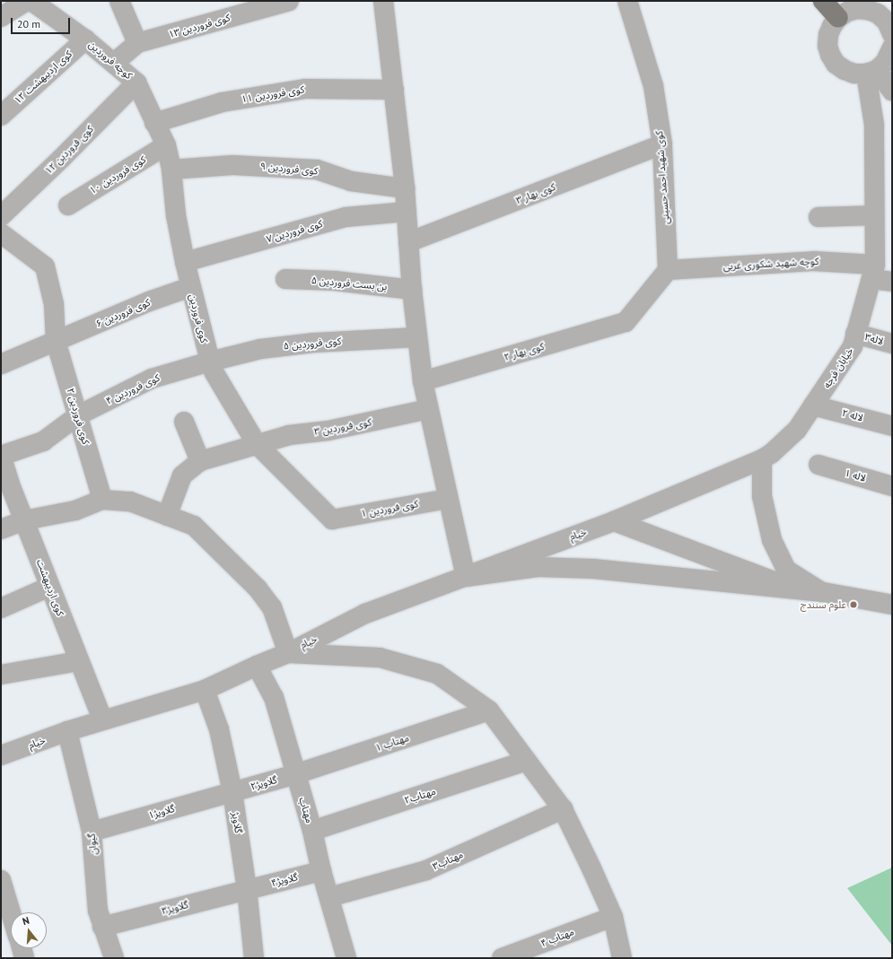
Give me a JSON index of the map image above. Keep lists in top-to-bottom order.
{
  "streets": {
    "street": [
      "کوی فروردین ۱۳",
      "کوچه فروردین",
      "کوی اردیبهشت ۱۲",
      "کوی فروردین ۱۱",
      "کوی فروردین ۱۲",
      "کوی فروردین ۹",
      "کوی فروردین ۱۰",
      "کوی شهید احمد حسینی",
      "کوی بهار ۳",
      "کوی فروردین ۷",
      "کوچه شهید شکوری غربی",
      "بن بست فروردین ۵",
      "کوی فروردین ۶",
      "کوی فروردین",
      "لاله۳",
      "کوی فروردین ۵",
      "کوی بهار ۲",
      "خیابان فرجه",
      "کوی فروردین ۴",
      "لاله ۲",
      "کوی فروردین ۲",
      "کوی فروردین ۳",
      "لاله ۱",
      "کوی فروردین ۱",
      "خیام",
      "کوی اردیبهشت",
      "مهتاب ۱",
      "گلاویژ۲",
      "مهتاب۲",
      "مهتاب",
      "گلاویژ۱",
      "گلاویژ",
      "گیوان",
      "مهتاب۳",
      "گلاویژ۴",
      "گلاویژ۳",
      "مهتاب ۴"
    ]
  },
  "crossings": [
    ["کوی فروردین ۱۳", "کوچه فروردین"],
    ["کوچه فروردین", "کوی اردیبهشت ۱۲"],
    ["کوچه فروردین", "کوی فروردین ۱۲"],
    ["کوچه فروردین", "کوی فروردین"],
    ["کوی فروردین ۱۱", "کوی فروردین"],
    ["کوی فروردین ۱۲", "کوی فروردین"],
    ["کوی فروردین ۹", "کوی فروردین"],
    ["کوی فروردین ۱۰", "کوی فروردین"],
    ["کوی شهید احمد حسینی", "کوی بهار ۳"],
    ["کوی شهید احمد حسینی", "کوچه شهید شکوری غربی"],
    ["کوی شهید احمد حسینی", "کوی بهار ۲"],
    ["کوی فروردین ۷", "کوی فروردین"],
    ["کوچه شهید شکوری غربی", "کوی بهار ۲"],
    ["کوچه شهید شکوری غربی", "خیابان فرجه"],
    ["کوی فروردین ۶", "کوی فروردین"],
    ["کوی فروردین ۶", "کوی فروردین ۲"],
    ["کوی فروردین", "کوی فروردین ۵"],
    ["کوی فروردین", "کوی فروردین ۴"],
    ["کوی فروردین", "کوی فروردین ۳"],
    ["کوی فروردین", "کوی فروردین ۱"],
    ["لاله۳", "خیابان فرجه"],
    ["کوی فروردین ۵", "کوی فروردین ۴"],
    ["خیابان فرجه", "لاله ۲"],
    ["خیابان فرجه", "خیام"],
    ["کوی فروردین ۴", "کوی فروردین ۲"],
    ["کوی فروردین ۴", "کوی اردیبهشت"],
    ["خیام", "کوی اردیبهشت"],
    ["خیام", "مهتاب"],
    ["خیام", "گلاویژ"],
    ["خیام", "گیوان"],
    ["مهتاب ۱", "گلاویژ۲"],
    ["مهتاب ۱", "مهتاب"],
    ["گلاویژ۲", "مهتاب"],
    ["گلاویژ۲", "گلاویژ۱"],
    ["گلاویژ۲", "گلاویژ"],
    ["مهتاب۲", "مهتاب"],
    ["مهتاب", "مهتاب۳"],
    ["مهتاب", "گلاویژ۴"],
    ["گلاویژ۱", "گلاویژ"],
    ["گلاویژ۱", "گیوان"],
    ["گلاویژ", "گلاویژ۴"],
    ["گلاویژ", "گلاویژ۳"],
    ["گیوان", "گلاویژ۳"],
    ["گلاویژ۴", "گلاویژ۳"]
  ],
  "places": ["علوم سنندج"],
  "scale_bar": "20 m",
  "north": "top"
}
